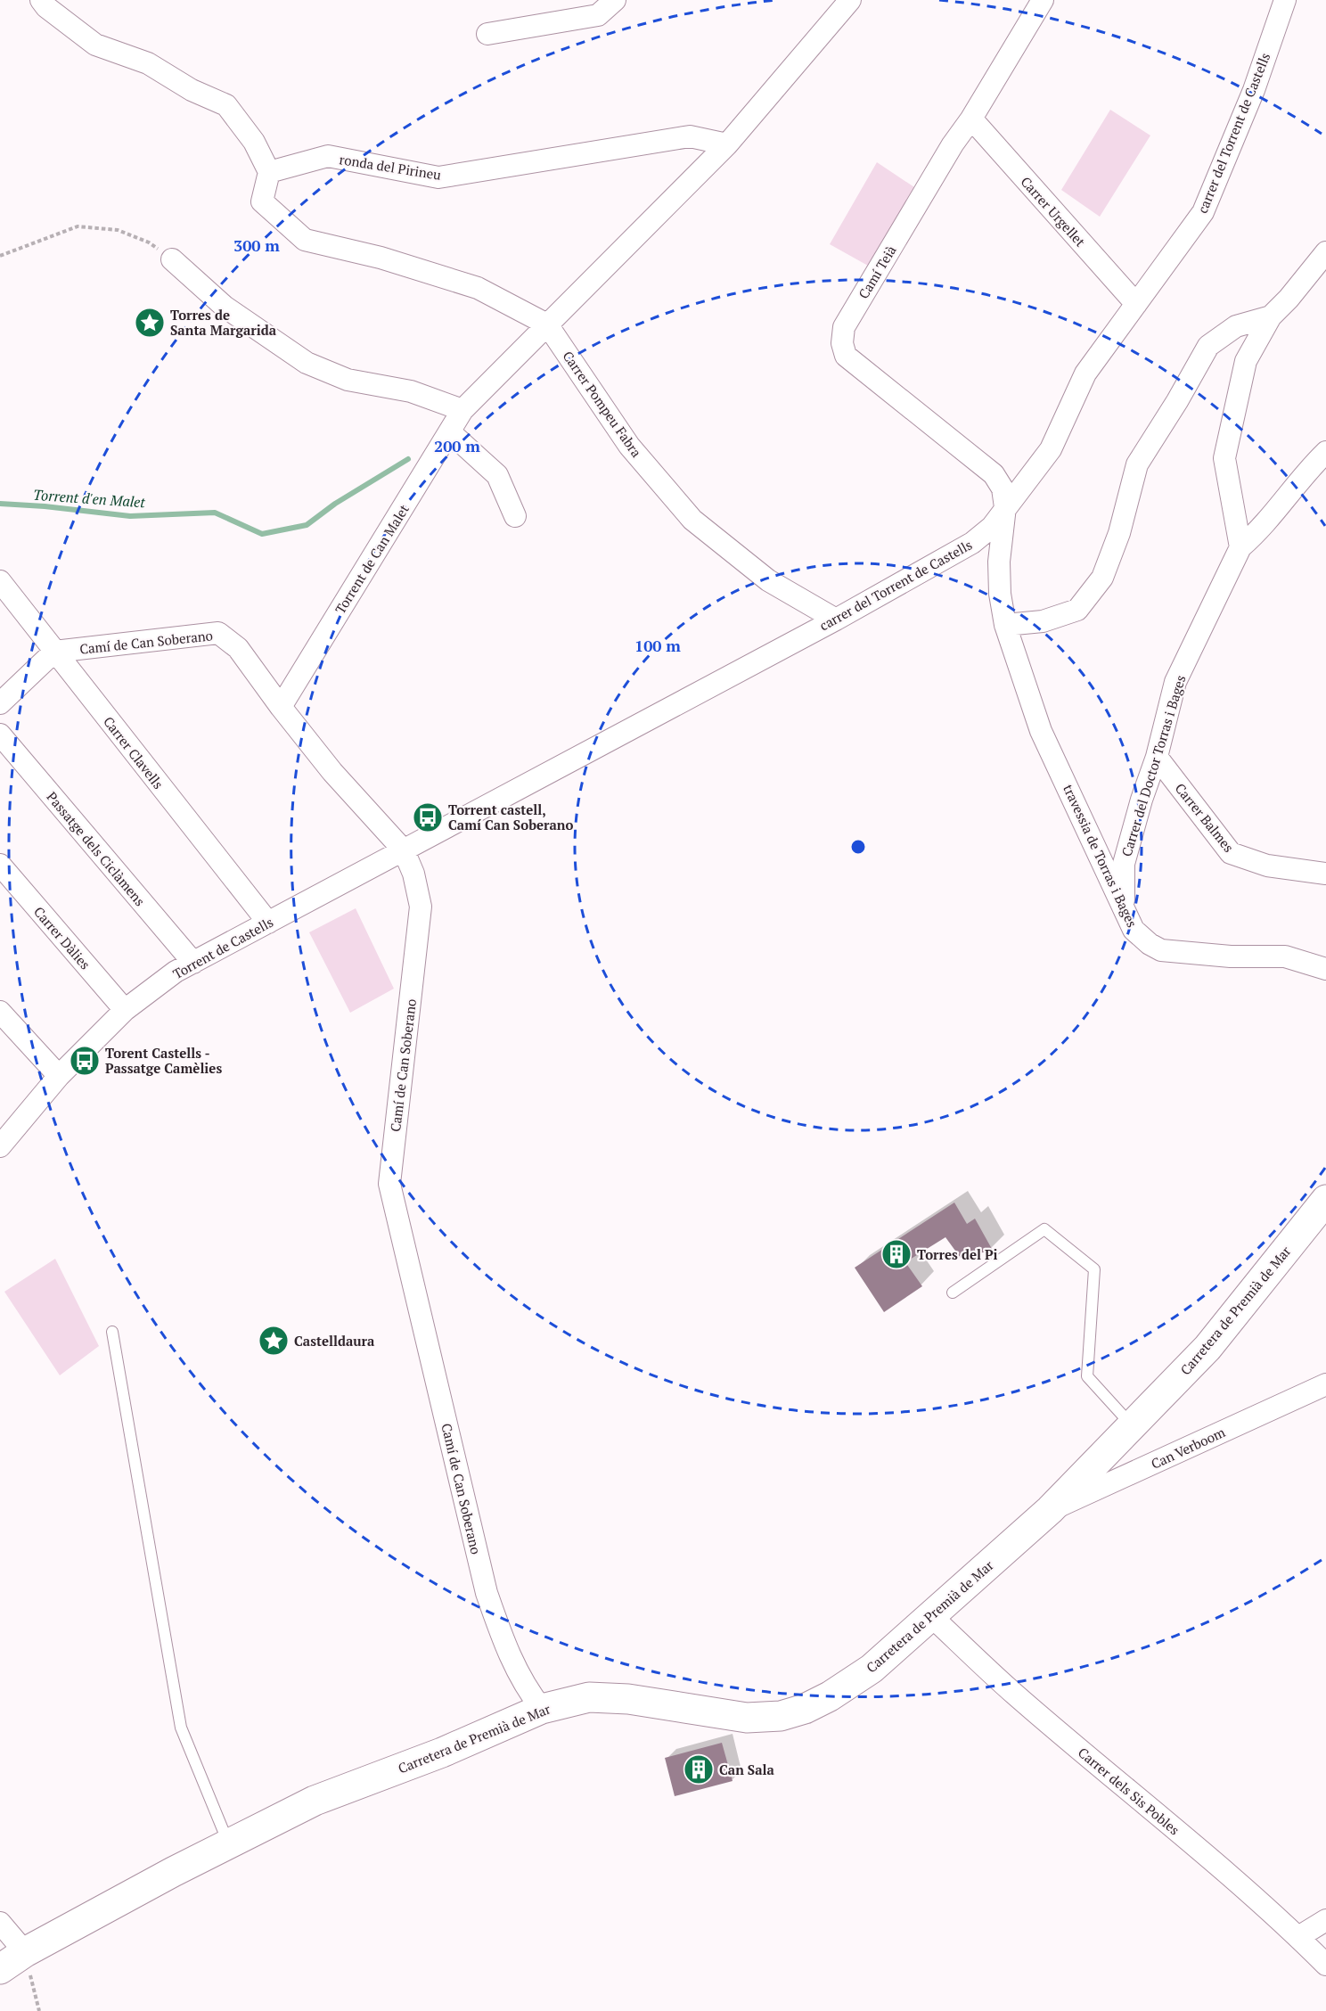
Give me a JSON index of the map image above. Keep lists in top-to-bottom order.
{
  "streets": {
    "street": [
      "carrer del Torrent de Castells",
      "ronda del Pirineu",
      "Carrer Urgellet",
      "Camí Teià",
      "Carrer Pompeu Fabra",
      "Torrent de Can Malet",
      "Camí de Can Soberano",
      "Carrer Clavells",
      "Carrer del Doctor Torras i Bages",
      "Carrer Balmes",
      "Passatge dels Ciclàmens",
      "travessia de Torras i Bages",
      "Carrer Dàlies",
      "Torrent de Castells",
      "Carretera de Premià de Mar",
      "Can Verboom",
      "Carrer dels Sis Pobles"
    ]
  },
  "crossings": [
    ["carrer del Torrent de Castells", "Carrer Urgellet"],
    ["carrer del Torrent de Castells", "Camí Teià"],
    ["carrer del Torrent de Castells", "Carrer Pompeu Fabra"],
    ["carrer del Torrent de Castells", "Camí de Can Soberano"],
    ["carrer del Torrent de Castells", "travessia de Torras i Bages"],
    ["carrer del Torrent de Castells", "Torrent de Castells"],
    ["Carrer Urgellet", "Camí Teià"],
    ["Camí Teià", "travessia de Torras i Bages"],
    ["Torrent de Can Malet", "Camí de Can Soberano"],
    ["Camí de Can Soberano", "Carrer Clavells"],
    ["Camí de Can Soberano", "Torrent de Castells"],
    ["Camí de Can Soberano", "Carretera de Premià de Mar"],
    ["Carrer Clavells", "Torrent de Castells"],
    ["Carrer del Doctor Torras i Bages", "Carrer Balmes"],
    ["Carrer del Doctor Torras i Bages", "travessia de Torras i Bages"],
    ["Passatge dels Ciclàmens", "Torrent de Castells"],
    ["Carrer Dàlies", "Torrent de Castells"],
    ["Carretera de Premià de Mar", "Can Verboom"],
    ["Carretera de Premià de Mar", "Carrer dels Sis Pobles"]
  ],
  "water": ["Torrent d'en Malet"],
  "places": {
    "place": ["Torres de Santa Margarida", "Castelldaura"],
    "bus stop": ["Torrent castell, Camí Can Soberano", "Torent Castells - Passatge Camèlies"],
    "building": ["Torres del Pi", "Can Sala"]
  },
  "rings": ["300 m", "200 m", "100 m"]
}
